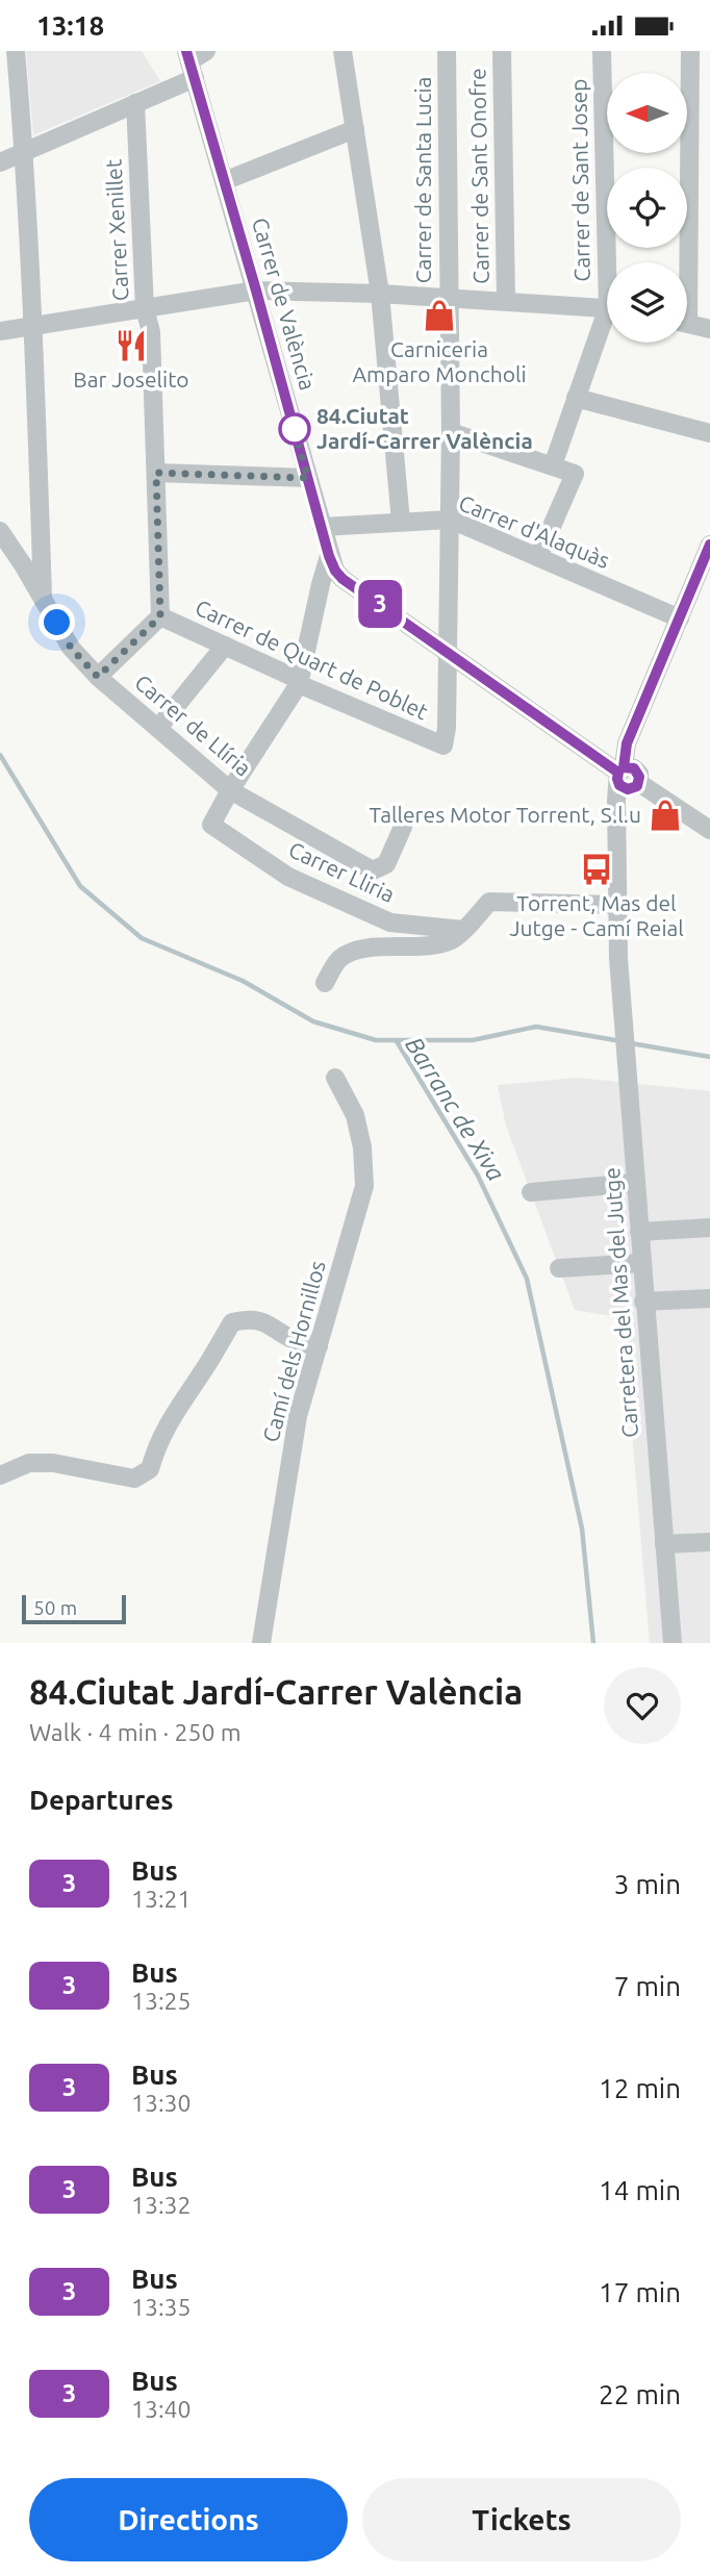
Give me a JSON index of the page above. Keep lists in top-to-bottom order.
{
  "streets": {
    "street": [
      "Carrer de Sant Onofre",
      "Carrer de Santa Lucia",
      "Carrer de Sant Josep",
      "Carrer Xenillet",
      "Carrer de València",
      "Carrer d'Alaquàs",
      "Carrer de Quart de Poblet",
      "Carrer de Llíria",
      "Carrer Lliria",
      "Carretera del Mas del Jutge",
      "Camí dels Hornillos"
    ]
  },
  "crossings": [
    ["Carrer de Santa Lucia", "Carrer de València"],
    ["Carrer de Santa Lucia", "Carrer d'Alaquàs"],
    ["Carrer de Santa Lucia", "Carrer de Quart de Poblet"],
    ["Carrer Xenillet", "Carrer de Quart de Poblet"],
    ["Carrer de València", "Carrer d'Alaquàs"],
    ["Carrer de València", "Carretera del Mas del Jutge"],
    ["Carrer d'Alaquàs", "Carretera del Mas del Jutge"],
    ["Carrer de Llíria", "Carrer Lliria"]
  ],
  "water": ["Barranc de Xiva"],
  "places": {
    "shop": ["Carniceria Amparo Moncholi", "Talleres Motor Torrent, S.l.u"],
    "restaurant": ["Bar Joselito"],
    "other": ["84.Ciutat Jardí-Carrer València"],
    "bus stop": ["Torrent, Mas del Jutge - Camí Reial"]
  },
  "lines": ["bus line 3"],
  "scale_bar": "50 m",
  "north": "left",
  "page": {
    "status": "13:18",
    "on_map": "3",
    "scale": "50 m",
    "heading": [
      ["84.Ciutat Jardí-Carrer València", "Walk · 4 min · 250 m"],
      "Departures"
    ],
    "list": [
      {
        "mark": "3",
        "name": "Bus",
        "note": "13:21",
        "value": "3 min"
      },
      {
        "mark": "3",
        "name": "Bus",
        "note": "13:25",
        "value": "7 min"
      },
      {
        "mark": "3",
        "name": "Bus",
        "note": "13:30",
        "value": "12 min"
      },
      {
        "mark": "3",
        "name": "Bus",
        "note": "13:32",
        "value": "14 min"
      },
      {
        "mark": "3",
        "name": "Bus",
        "note": "13:35",
        "value": "17 min"
      },
      {
        "mark": "3",
        "name": "Bus",
        "note": "13:40",
        "value": "22 min"
      }
    ],
    "buttons": ["Directions", "Tickets"]
  }
}
